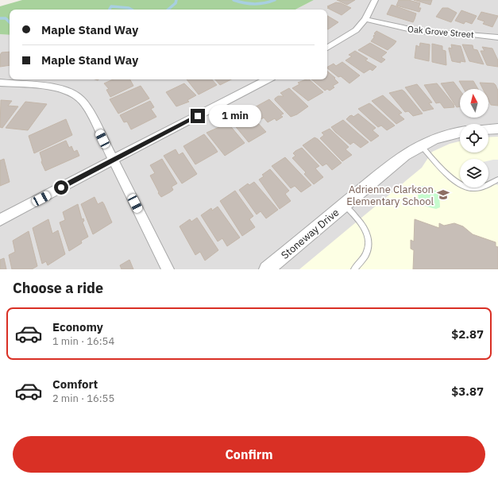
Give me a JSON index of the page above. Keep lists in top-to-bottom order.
{
  "streets": {
    "street": ["Oak Grove Street", "Stoneway Drive"]
  },
  "places": {
    "school or university": ["Adrienne Clarkson Elementary School"]
  },
  "north": "top",
  "page": {
    "banner": ["Maple Stand Way", "Maple Stand Way"],
    "bubble": "1 min",
    "heading": "Choose a ride",
    "list": [
      {
        "name": "Economy",
        "note": "1 min · 16:54",
        "value": "$2.87"
      },
      {
        "name": "Comfort",
        "note": "2 min · 16:55",
        "value": "$3.87"
      }
    ],
    "buttons": "Confirm"
  }
}
